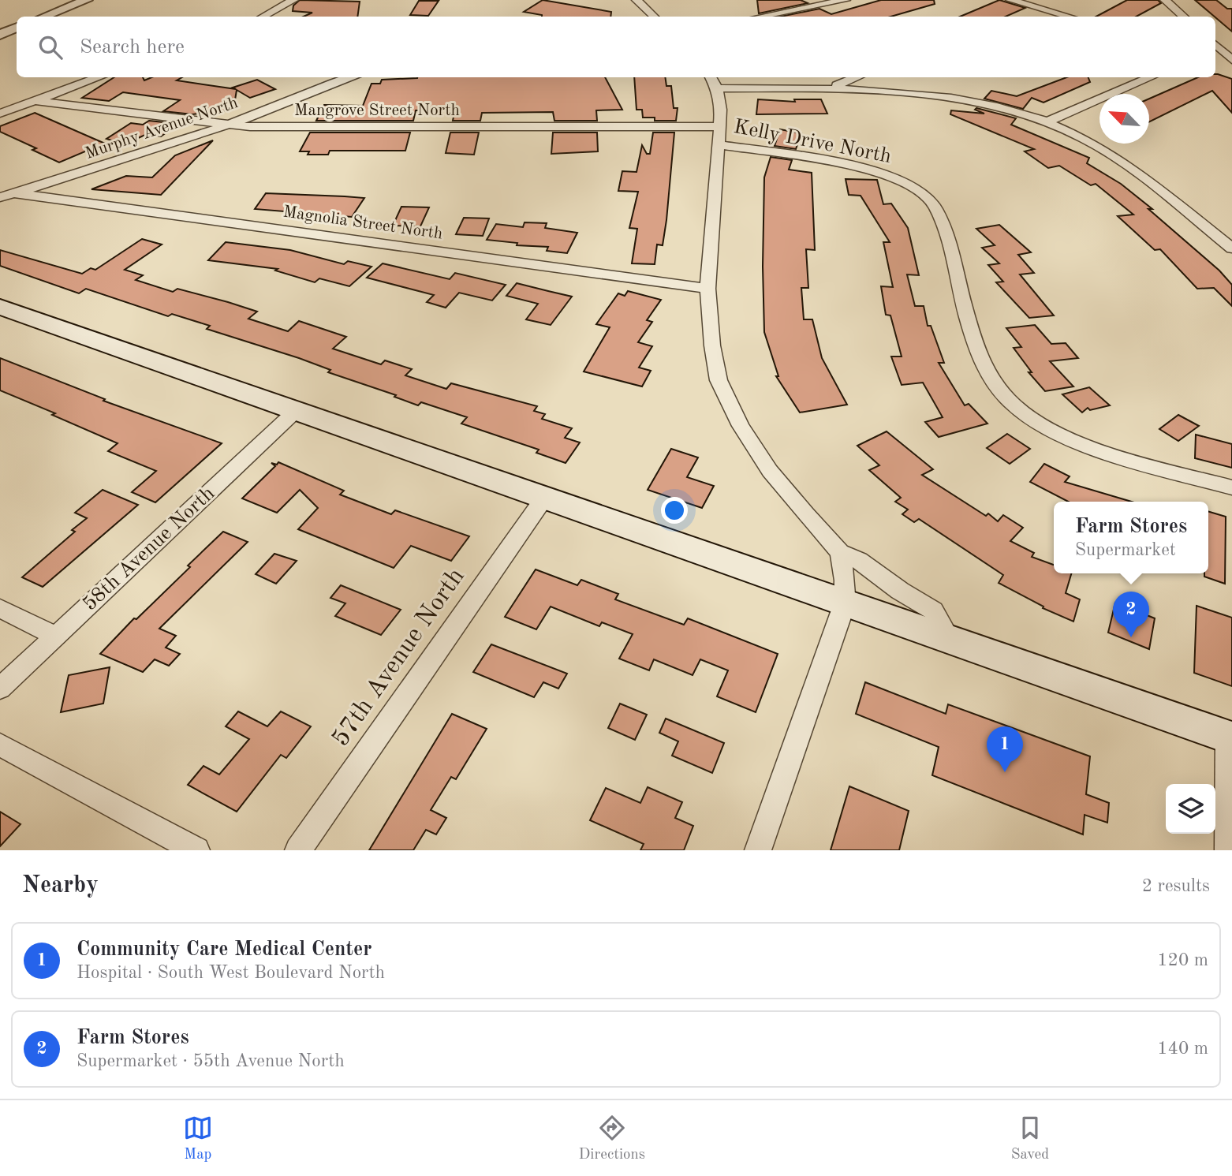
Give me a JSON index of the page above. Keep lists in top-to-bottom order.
{
  "streets": {
    "street": [
      "Mangrove Street North",
      "Murphy Avenue North",
      "Kelly Drive North",
      "Magnolia Street North",
      "58th Avenue North",
      "57th Avenue North"
    ]
  },
  "crossings": [
    ["Mangrove Street North", "Murphy Avenue North"],
    ["Murphy Avenue North", "Magnolia Street North"]
  ],
  "north": "top left",
  "page": {
    "search": "Search here",
    "popup": ["Farm Stores", "Supermarket"],
    "pins": ["2", "1"],
    "heading": ["Nearby", "2 results"],
    "list": [
      {
        "mark": "1",
        "name": "Community Care Medical Center",
        "note": "Hospital · South West Boulevard North",
        "value": "120 m"
      },
      {
        "mark": "2",
        "name": "Farm Stores",
        "note": "Supermarket · 55th Avenue North",
        "value": "140 m"
      }
    ],
    "nav": ["Map", "Directions", "Saved"]
  }
}
